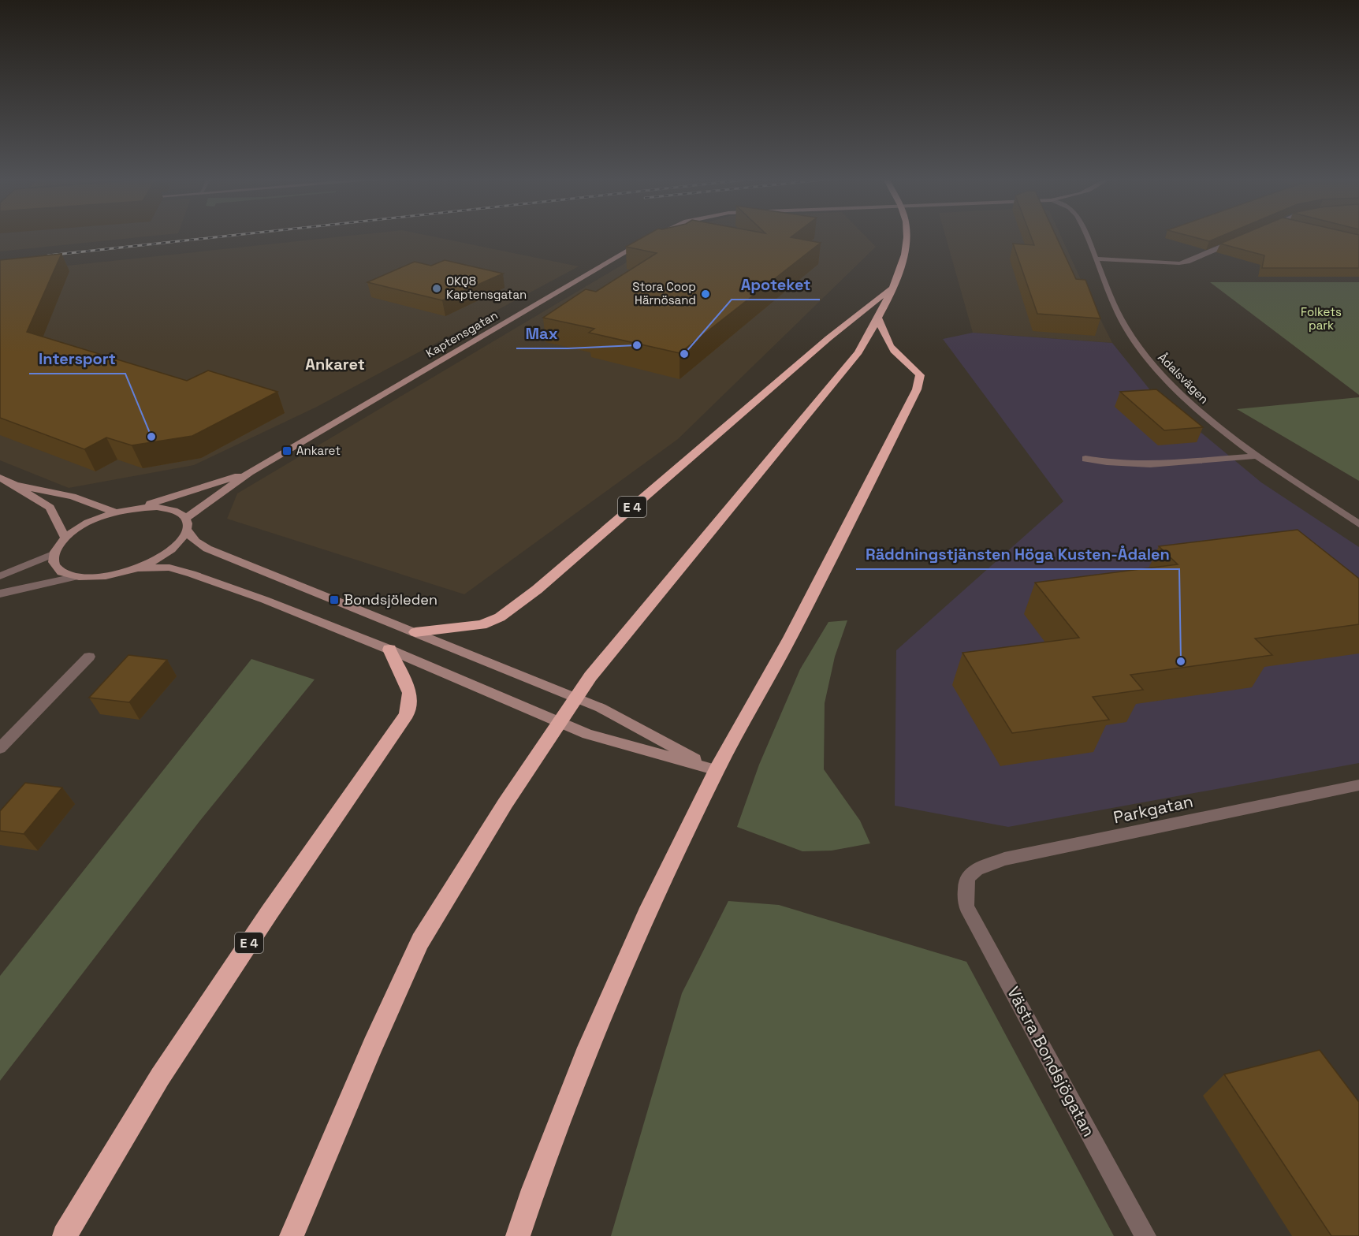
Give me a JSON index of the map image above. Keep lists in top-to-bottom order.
{
  "streets": {
    "highway": ["E 4"],
    "main road": ["Kaptensgatan"],
    "street": ["Ådalsvägen", "Parkgatan", "Västra Bondsjögatan"]
  },
  "crossings": [
    ["Parkgatan", "Västra Bondsjögatan"]
  ],
  "districts": ["Ankaret"],
  "parks": ["Folkets park"],
  "places": {
    "other": [
      "OKQ8 Kaptensgatan",
      "Stora Coop Härnösand",
      "Max",
      "Apoteket",
      "Intersport",
      "Räddningstjänsten Höga Kusten-Ådalen"
    ],
    "transit": ["Ankaret", "Bondsjöleden"]
  }
}
